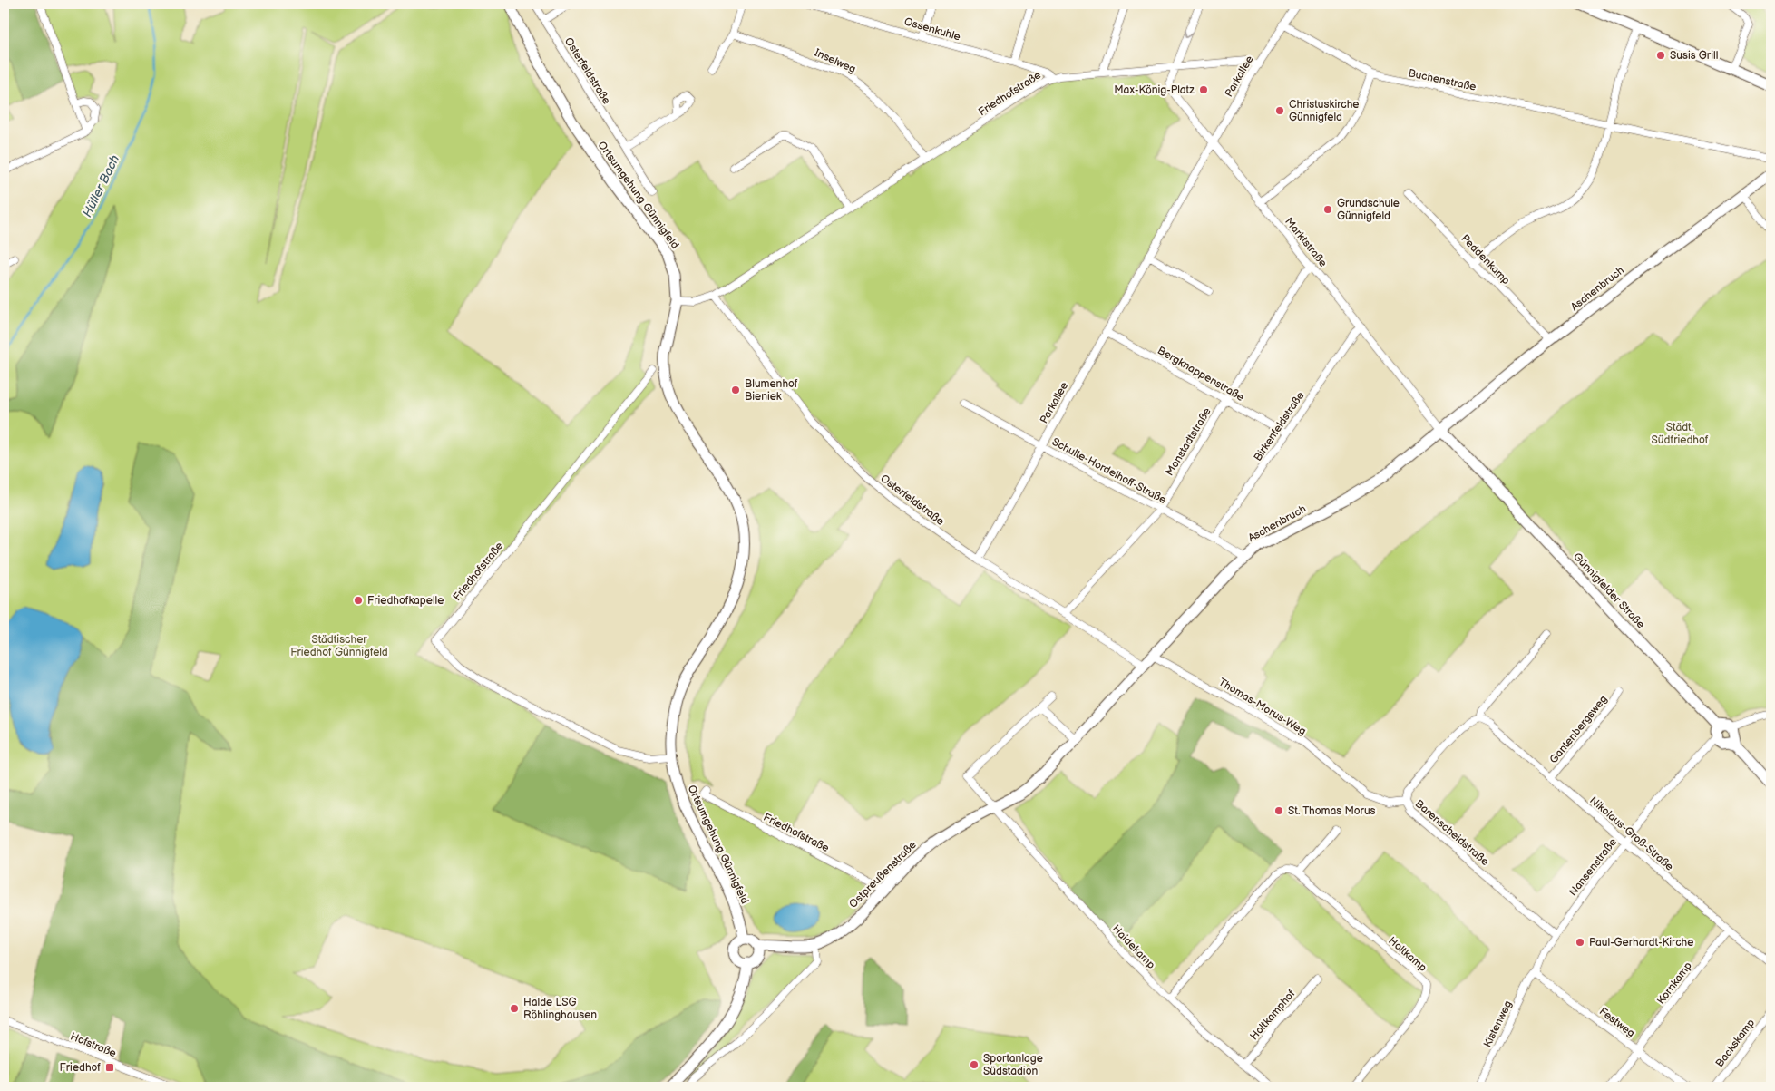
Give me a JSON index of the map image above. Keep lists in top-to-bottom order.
{
  "streets": {
    "street": [
      "Ossenkuhle",
      "Inselweg",
      "Osterfeldstraße",
      "Parkallee",
      "Buchenstraße",
      "Friedhofstraße",
      "Ortsumgehung Günnigfeld",
      "Marktstraße",
      "Peddenkamp",
      "Aschenbruch",
      "Bergknappenstraße",
      "Birkenfeldstraße",
      "Monstadtstraße",
      "Schulte-Hordelhoff-Straße",
      "Günnigfelder Straße",
      "Thomas-Morus-Weg",
      "Gantenbergsweg",
      "Barenscheidstraße",
      "Nikolaus-Groß-Straße",
      "Nansenstraße",
      "Ostpreußenstraße",
      "Haidekamp",
      "Holtkamp",
      "Kornkamp",
      "Holtkamphof",
      "Festweg",
      "Kistenweg",
      "Backskamp",
      "Hofstraße"
    ]
  },
  "crossings": [
    ["Ossenkuhle", "Friedhofstraße"],
    ["Inselweg", "Friedhofstraße"],
    ["Osterfeldstraße", "Parkallee"],
    ["Osterfeldstraße", "Friedhofstraße"],
    ["Osterfeldstraße", "Aschenbruch"],
    ["Osterfeldstraße", "Monstadtstraße"],
    ["Osterfeldstraße", "Ostpreußenstraße"],
    ["Parkallee", "Buchenstraße"],
    ["Parkallee", "Friedhofstraße"],
    ["Parkallee", "Marktstraße"],
    ["Parkallee", "Bergknappenstraße"],
    ["Parkallee", "Schulte-Hordelhoff-Straße"],
    ["Friedhofstraße", "Ortsumgehung Günnigfeld"],
    ["Friedhofstraße", "Marktstraße"],
    ["Friedhofstraße", "Ostpreußenstraße"],
    ["Ortsumgehung Günnigfeld", "Ostpreußenstraße"],
    ["Marktstraße", "Aschenbruch"],
    ["Marktstraße", "Birkenfeldstraße"],
    ["Marktstraße", "Monstadtstraße"],
    ["Marktstraße", "Günnigfelder Straße"],
    ["Peddenkamp", "Aschenbruch"],
    ["Aschenbruch", "Schulte-Hordelhoff-Straße"],
    ["Aschenbruch", "Günnigfelder Straße"],
    ["Aschenbruch", "Thomas-Morus-Weg"],
    ["Aschenbruch", "Ostpreußenstraße"],
    ["Bergknappenstraße", "Birkenfeldstraße"],
    ["Bergknappenstraße", "Monstadtstraße"],
    ["Birkenfeldstraße", "Schulte-Hordelhoff-Straße"],
    ["Monstadtstraße", "Schulte-Hordelhoff-Straße"],
    ["Günnigfelder Straße", "Nansenstraße"],
    ["Thomas-Morus-Weg", "Barenscheidstraße"],
    ["Gantenbergsweg", "Nikolaus-Groß-Straße"],
    ["Barenscheidstraße", "Nikolaus-Groß-Straße"],
    ["Barenscheidstraße", "Nansenstraße"],
    ["Nikolaus-Groß-Straße", "Nansenstraße"],
    ["Nikolaus-Groß-Straße", "Kornkamp"],
    ["Nansenstraße", "Festweg"],
    ["Nansenstraße", "Kistenweg"],
    ["Ostpreußenstraße", "Haidekamp"],
    ["Haidekamp", "Holtkamphof"],
    ["Kornkamp", "Festweg"],
    ["Festweg", "Kistenweg"]
  ],
  "water": ["Hüller Bach"],
  "parks": ["Städt. Südfriedhof", "Städtischer Friedhof Günnigfeld"],
  "places": {
    "other": [
      "Susis Grill",
      "Max-König-Platz",
      "Christuskirche Günnigfeld",
      "Grundschule Günnigfeld",
      "Blumenhof Bieniek",
      "Friedhofkapelle",
      "St. Thomas Morus",
      "Paul-Gerhardt-Kirche",
      "Halde LSG Röhlinghausen",
      "Sportanlage Südstadion"
    ],
    "transit": ["Friedhof"]
  }
}
